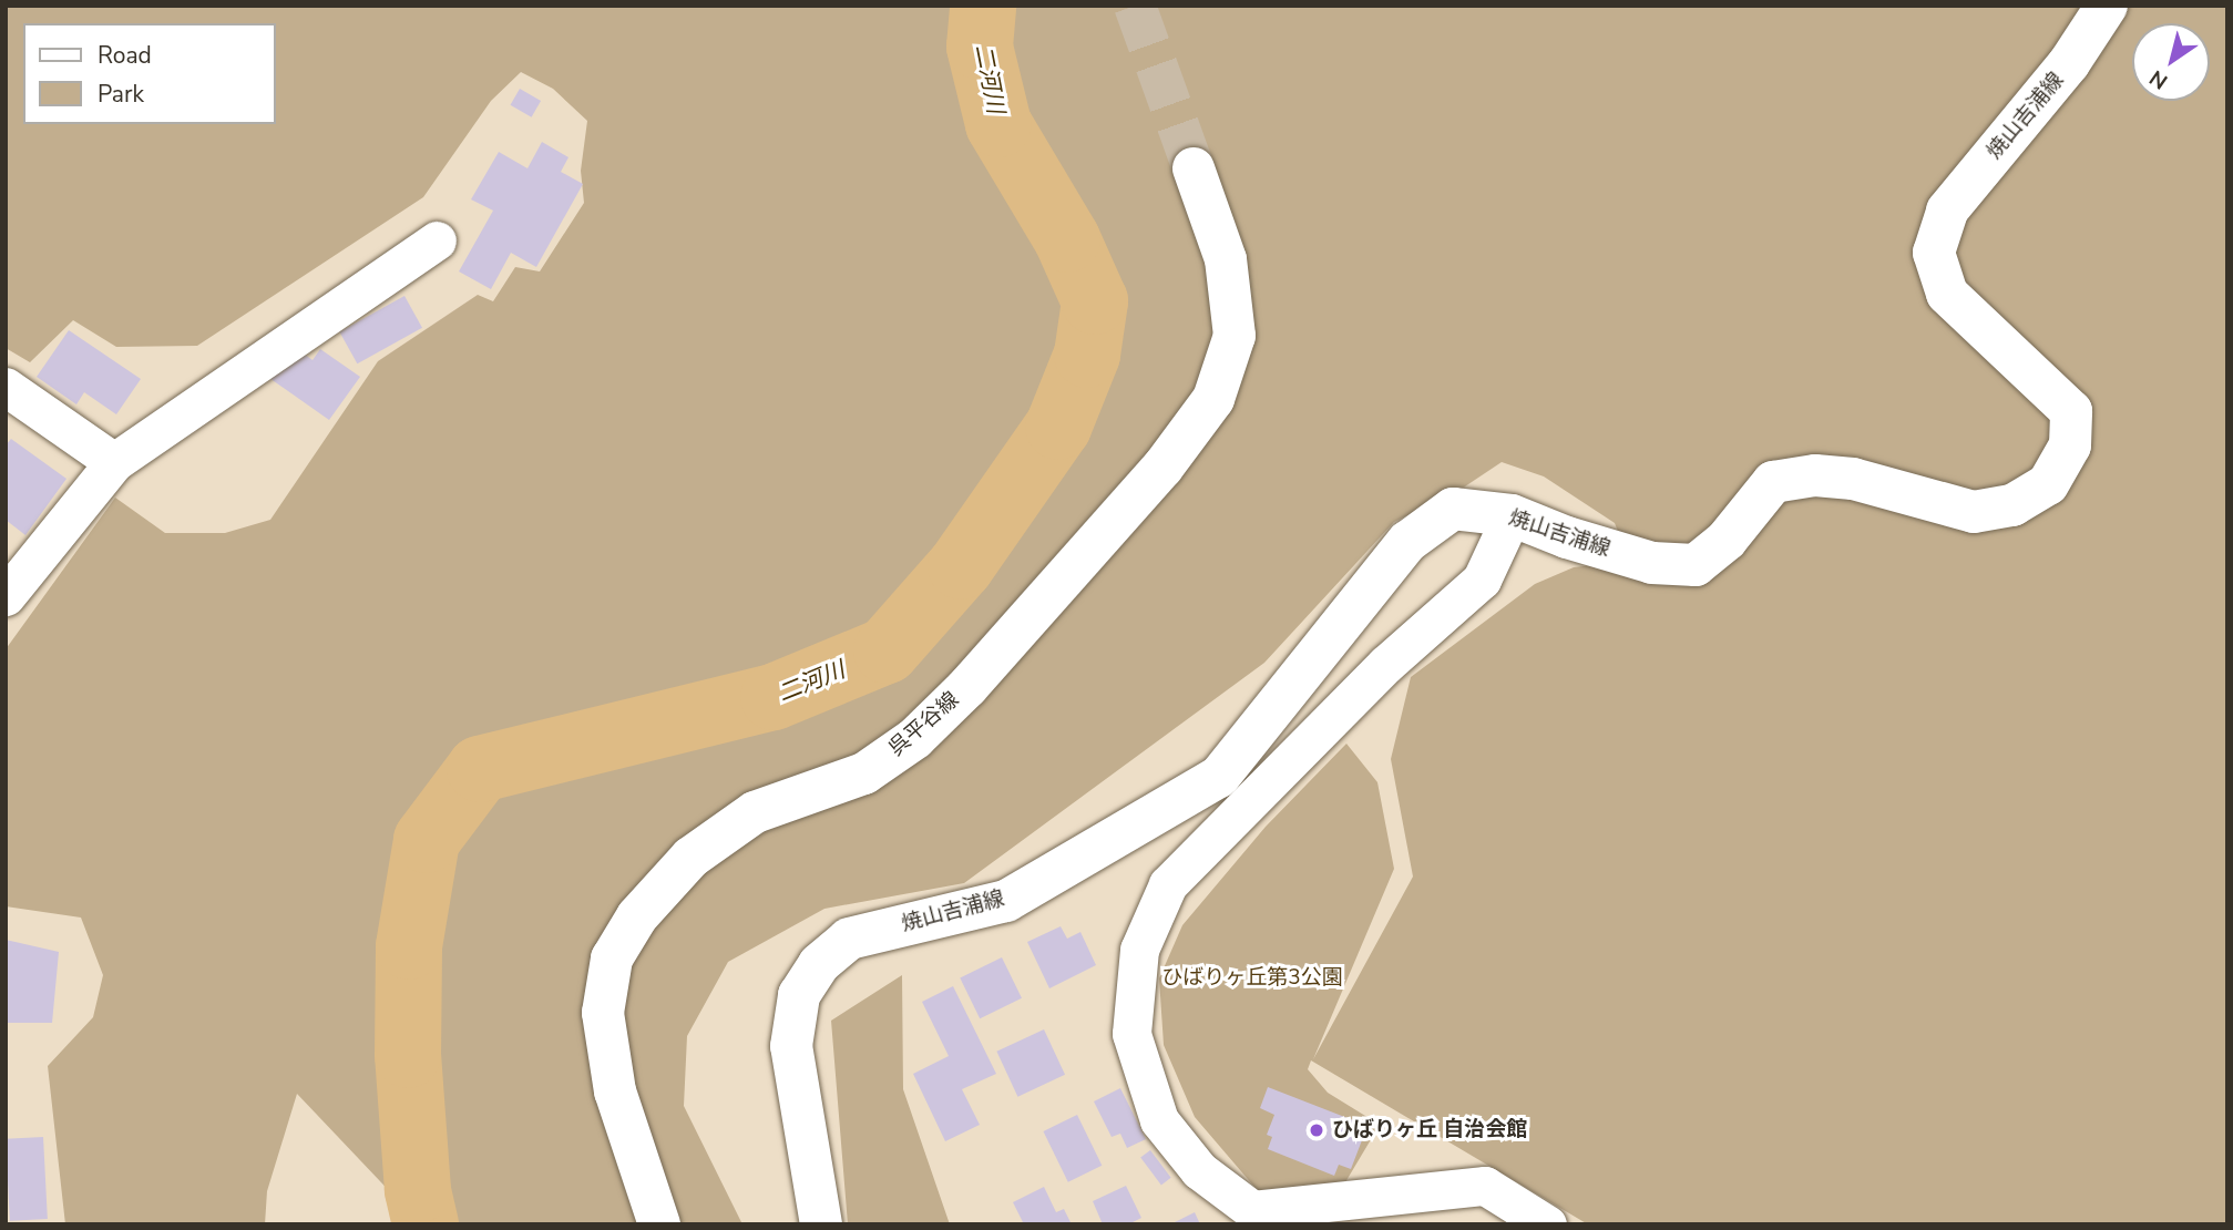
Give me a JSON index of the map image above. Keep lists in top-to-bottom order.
{
  "streets": {
    "main road": ["焼山吉浦線", "呉平谷線"]
  },
  "water": ["二河川"],
  "parks": ["ひばりヶ丘第3公園"],
  "places": ["ひばりヶ丘 自治会館"],
  "legend": ["Road", "Park"],
  "north": "bottom left"
}
